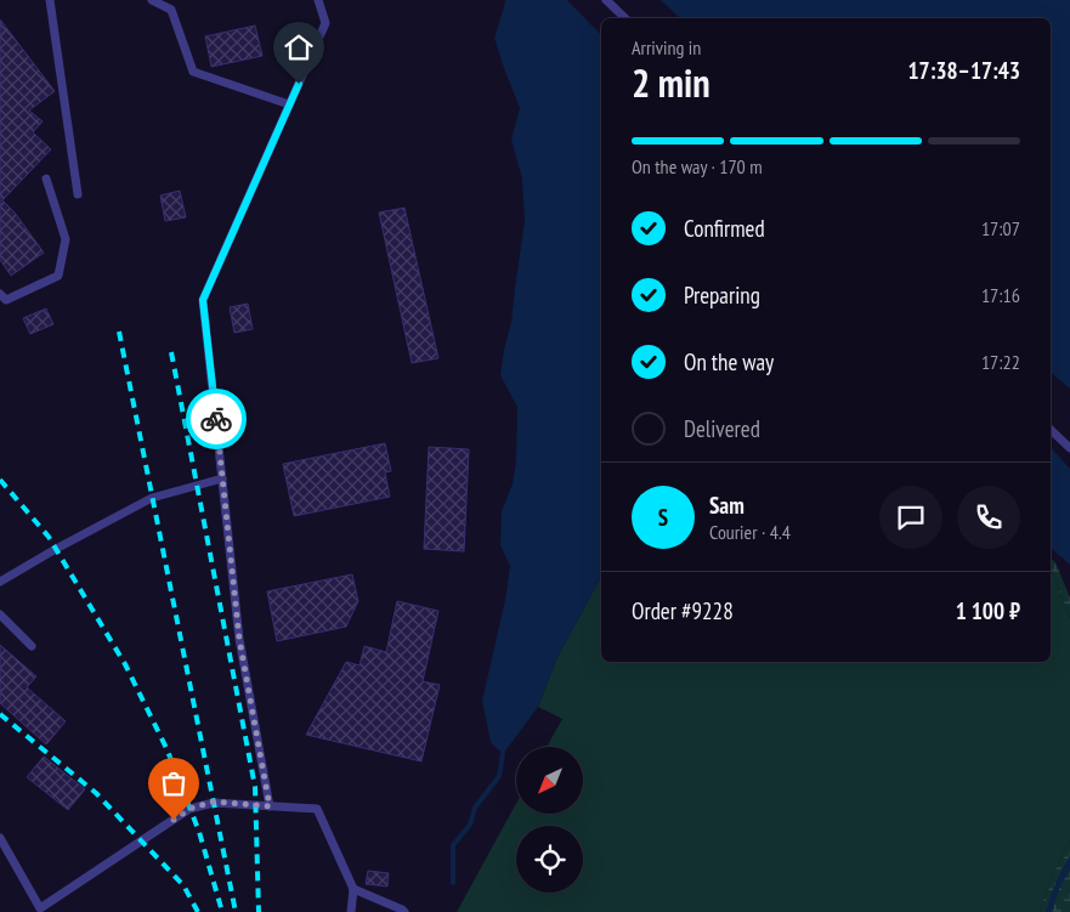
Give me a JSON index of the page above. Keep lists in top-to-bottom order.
{
  "north": "bottom left",
  "page": {
    "heading": ["2 min", "Arriving in", "17:38–17:43"],
    "panel": [
      "Sam",
      "Courier · 4.4",
      "Order #9228",
      "1 100 ₽"
    ],
    "bar": "On the way · 170 m",
    "list": [
      ["Confirmed", "17:07"],
      ["Preparing", "17:16"],
      ["On the way", "17:22"],
      "Delivered"
    ],
    "round": "S"
  }
}
